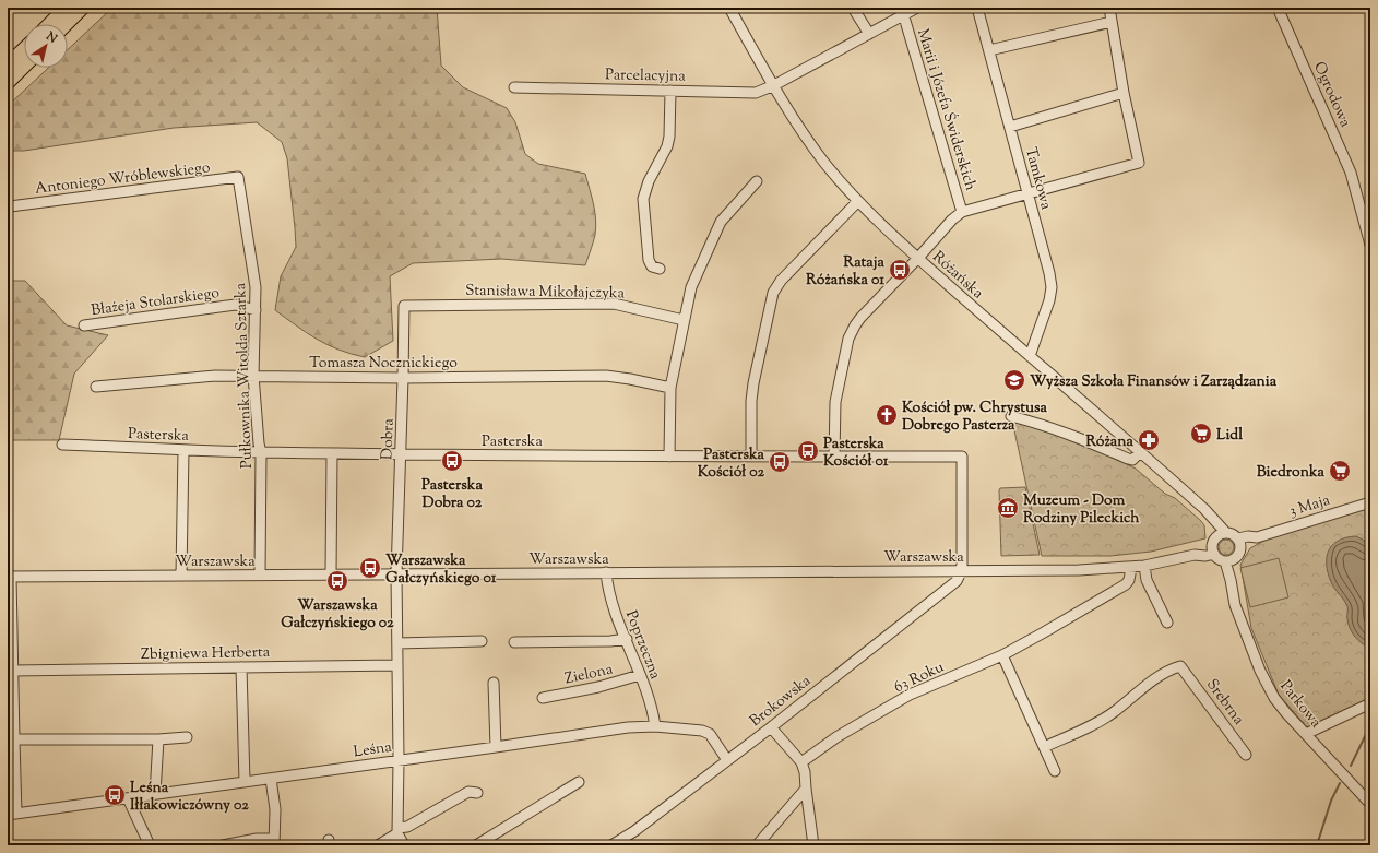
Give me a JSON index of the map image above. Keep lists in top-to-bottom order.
{
  "streets": {
    "street": [
      "Parcelacyjna",
      "Ogrodowa",
      "Marii i Józefa Świderskich",
      "Antoniego Wróblewskiego",
      "Tamkowa",
      "Różańska",
      "Stanisława Mikołajczyka",
      "Błażeja Stolarskiego",
      "Tomasza Nocznickiego",
      "Pułkownika Witolda Sztarka",
      "Pasterska",
      "Dobra",
      "3 Maja",
      "Warszawska",
      "Poprzeczna",
      "Zbigniewa Herberta",
      "Zielona",
      "63 Roku",
      "Brokowska",
      "Srebrna",
      "Parkowa",
      "Leśna"
    ]
  },
  "crossings": [
    ["Parcelacyjna", "Marii i Józefa Świderskich"],
    ["Parcelacyjna", "Różańska"],
    ["Antoniego Wróblewskiego", "Pułkownika Witolda Sztarka"],
    ["Tamkowa", "Różańska"],
    ["Różańska", "3 Maja"],
    ["Różańska", "Parkowa"],
    ["Stanisława Mikołajczyka", "Dobra"],
    ["Błażeja Stolarskiego", "Pułkownika Witolda Sztarka"],
    ["Tomasza Nocznickiego", "Pułkownika Witolda Sztarka"],
    ["Tomasza Nocznickiego", "Dobra"],
    ["Pułkownika Witolda Sztarka", "Pasterska"],
    ["Pułkownika Witolda Sztarka", "Warszawska"],
    ["Pasterska", "Dobra"],
    ["Pasterska", "Warszawska"],
    ["Pasterska", "Brokowska"],
    ["Dobra", "Warszawska"],
    ["Dobra", "Zbigniewa Herberta"],
    ["Dobra", "Leśna"],
    ["3 Maja", "Parkowa"],
    ["Warszawska", "Poprzeczna"],
    ["Warszawska", "63 Roku"],
    ["Warszawska", "Brokowska"],
    ["Poprzeczna", "Zielona"],
    ["Poprzeczna", "Leśna"],
    ["Brokowska", "Leśna"]
  ],
  "places": {
    "bus stop": [
      "Rataja Różańska 01",
      "Pasterska Kościół 01",
      "Pasterska Dobra 02",
      "Pasterska Kościół 02",
      "Warszawska Gałczyńskiego 01",
      "Warszawska Gałczyńskiego 02",
      "Leśna Iłłakowiczówny 02"
    ],
    "school or university": ["Wyższa Szkoła Finansów i Zarządzania"],
    "church": ["Kościół pw. Chrystusa Dobrego Pasterza"],
    "supermarket": ["Lidl", "Biedronka"],
    "pharmacy": ["Różana"],
    "museum": ["Muzeum - Dom Rodziny Pileckich"]
  },
  "north": "top right"
}
